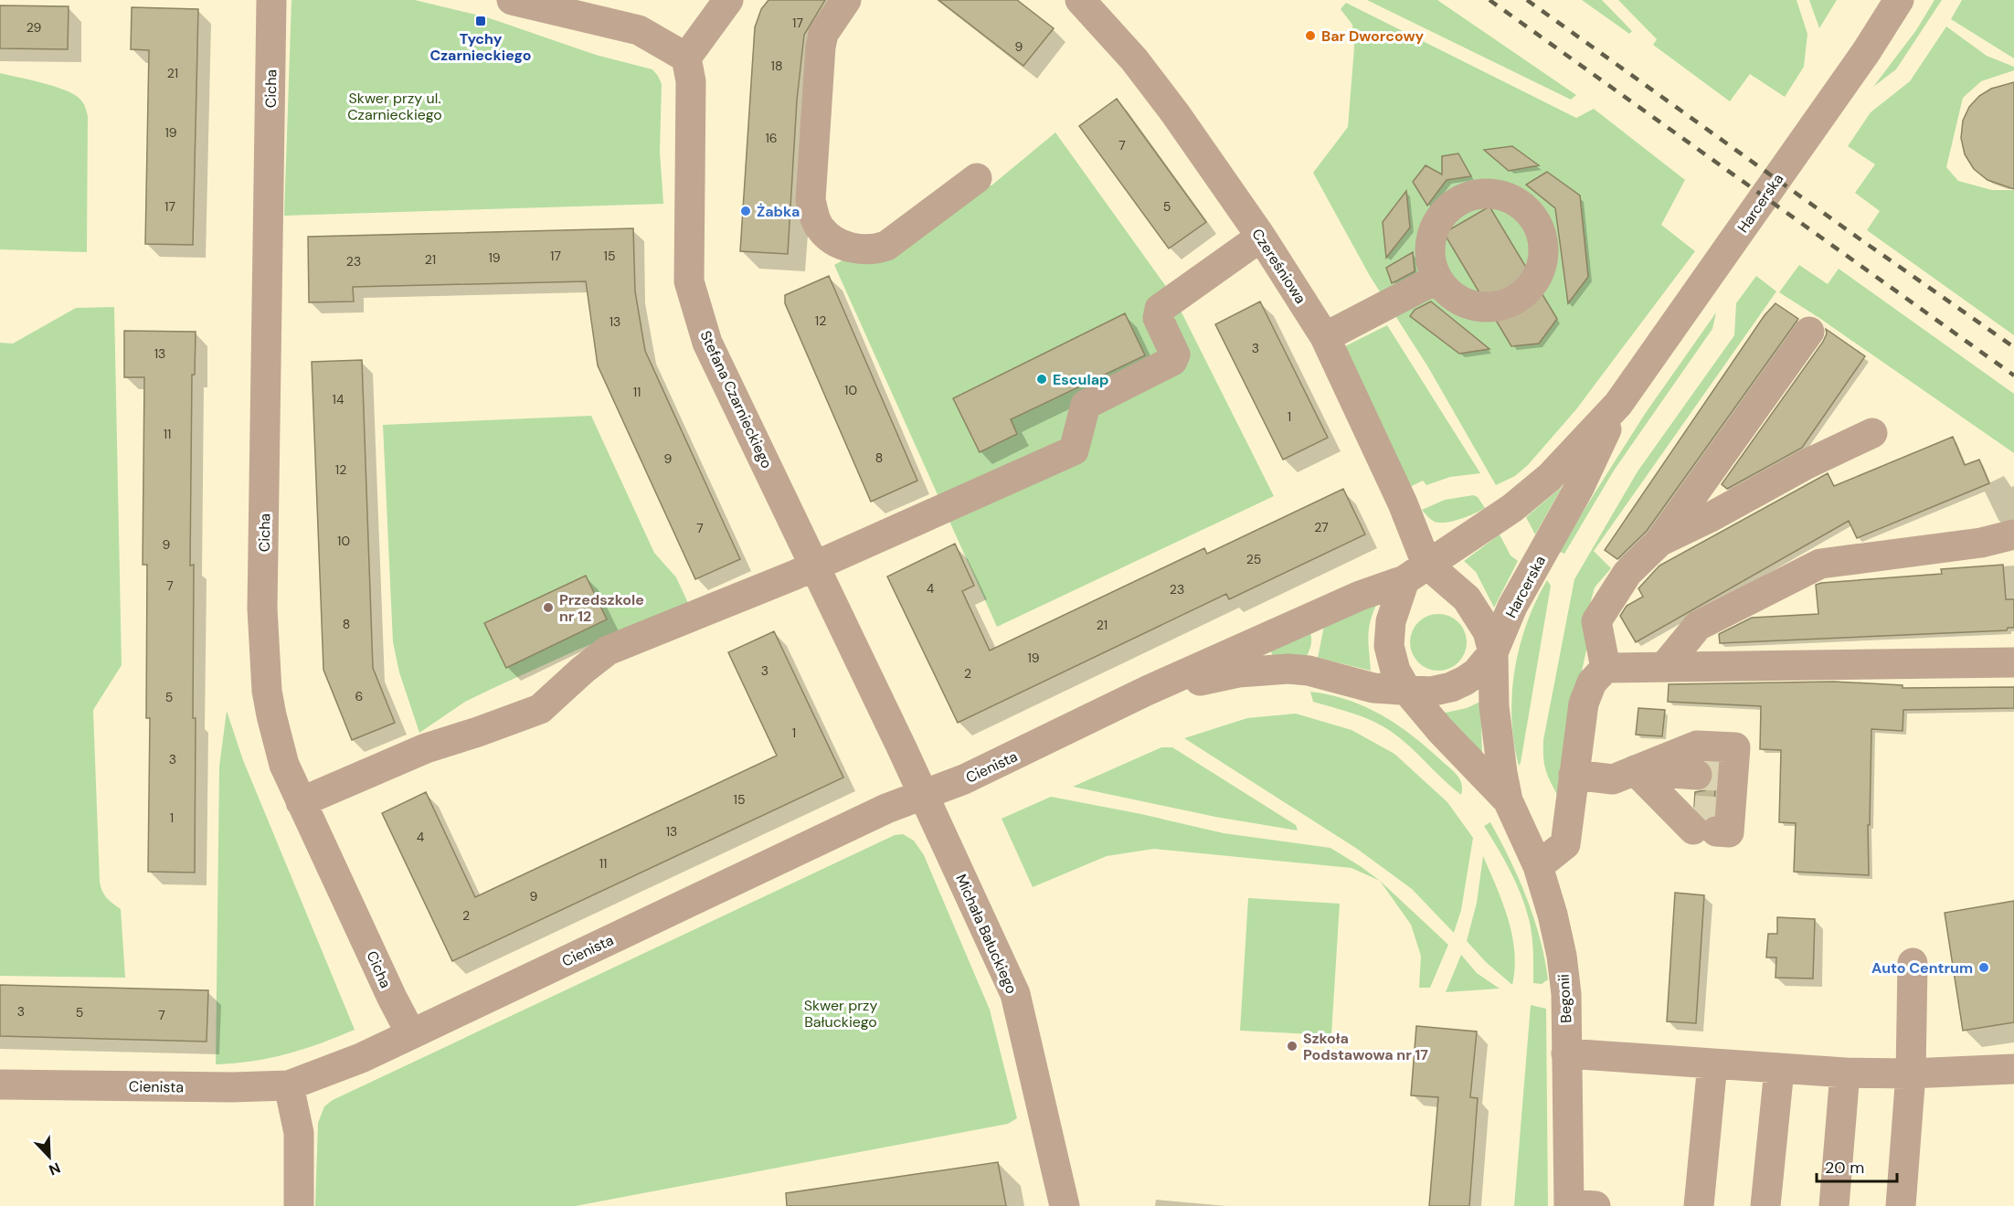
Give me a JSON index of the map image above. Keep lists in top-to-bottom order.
{
  "streets": {
    "street": [
      "Cicha",
      "Harcerska",
      "Czereśniowa",
      "Stefana Czarnieckiego",
      "Cienista",
      "Michała Bałuckiego",
      "Begonii"
    ]
  },
  "crossings": [
    ["Cicha", "Cienista"],
    ["Harcerska", "Czereśniowa"],
    ["Harcerska", "Cienista"],
    ["Harcerska", "Begonii"],
    ["Czereśniowa", "Cienista"],
    ["Czereśniowa", "Begonii"],
    ["Stefana Czarnieckiego", "Cienista"],
    ["Stefana Czarnieckiego", "Michała Bałuckiego"],
    ["Cienista", "Michała Bałuckiego"],
    ["Cienista", "Begonii"]
  ],
  "parks": ["Skwer przy ul. Czarnieckiego", "Skwer przy Bałuckiego"],
  "places": {
    "transit": ["Tychy Czarnieckiego"],
    "other": [
      "Bar Dworcowy",
      "Żabka",
      "Esculap",
      "Przedszkole nr 12",
      "Auto Centrum",
      "Szkoła Podstawowa nr 17"
    ]
  },
  "house_numbers": [
    "17",
    "29",
    "9",
    "18",
    "21",
    "19",
    "16",
    "7",
    "17",
    "5",
    "17",
    "15",
    "19",
    "21",
    "23",
    "12",
    "13",
    "3",
    "13",
    "10",
    "11",
    "14",
    "1",
    "11",
    "8",
    "9",
    "12",
    "27",
    "7",
    "10",
    "9",
    "25",
    "7",
    "4",
    "23",
    "8",
    "21",
    "19",
    "3",
    "2",
    "6",
    "5",
    "1",
    "3",
    "15",
    "1",
    "13",
    "4",
    "11",
    "9",
    "2",
    "3",
    "5",
    "7"
  ],
  "scale_bar": "20 m",
  "north": "bottom right"
}
